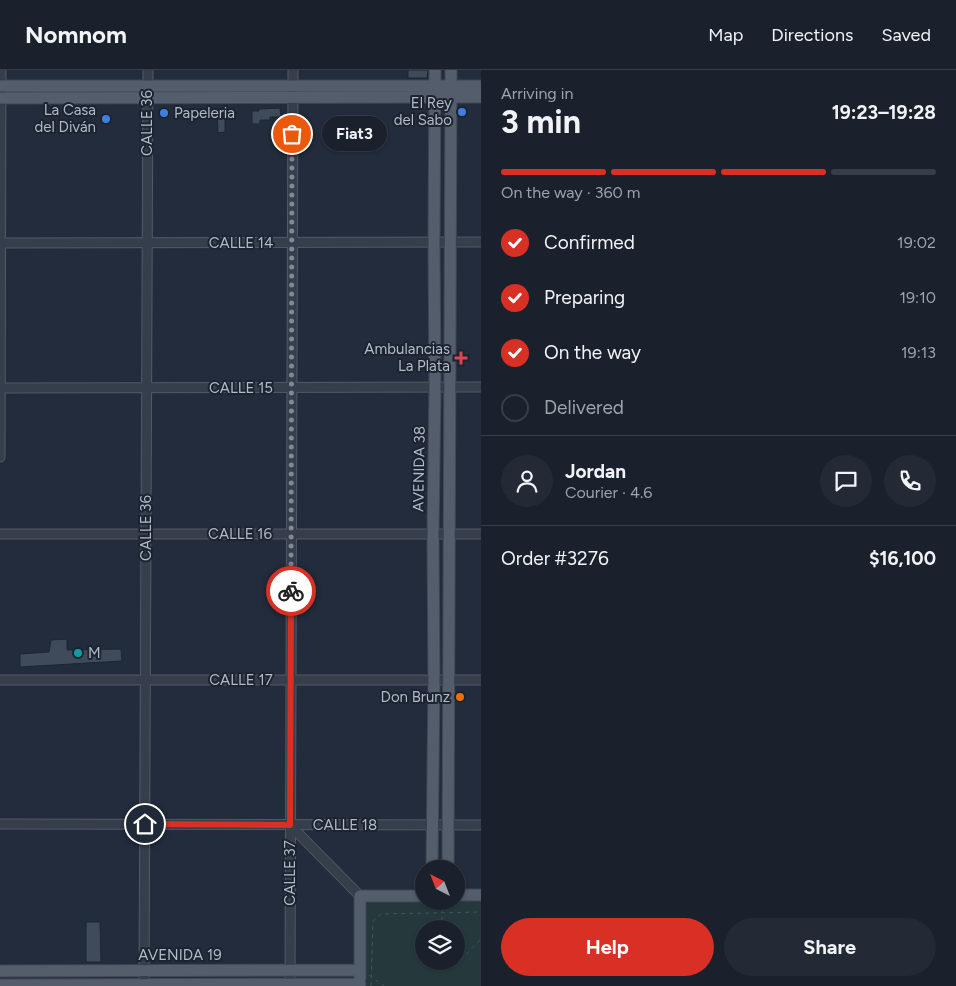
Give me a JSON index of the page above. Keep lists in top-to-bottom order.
{
  "streets": {
    "main road": ["AVENIDA 38", "AVENIDA 19"],
    "street": [
      "CALLE 36",
      "CALLE 14",
      "CALLE 15",
      "CALLE 16",
      "CALLE 17",
      "CALLE 18",
      "CALLE 37"
    ]
  },
  "crossings": [
    ["CALLE 36", "CALLE 14"],
    ["CALLE 36", "CALLE 15"],
    ["CALLE 36", "CALLE 16"],
    ["CALLE 36", "CALLE 17"],
    ["CALLE 36", "CALLE 18"],
    ["CALLE 36", "AVENIDA 19"],
    ["CALLE 14", "AVENIDA 38"],
    ["CALLE 14", "CALLE 37"],
    ["CALLE 15", "AVENIDA 38"],
    ["CALLE 15", "CALLE 37"],
    ["AVENIDA 38", "CALLE 16"],
    ["AVENIDA 38", "CALLE 17"],
    ["AVENIDA 38", "CALLE 18"],
    ["CALLE 16", "CALLE 37"],
    ["CALLE 17", "CALLE 37"],
    ["CALLE 18", "CALLE 37"],
    ["CALLE 37", "AVENIDA 19"]
  ],
  "places": {
    "other": [
      "El Rey del Sabo",
      "Papeleria",
      "La Casa del Diván",
      "Fiat3",
      "M",
      "Don Brunz"
    ],
    "health": ["Ambulancias La Plata"]
  },
  "north": "top left",
  "page": {
    "header": "Nomnom",
    "nav": ["Map", "Directions", "Saved"],
    "heading": ["3 min", "Arriving in", "19:23–19:28"],
    "panel": [
      "Jordan",
      "Courier · 4.6",
      "Order #3276",
      "$16,100"
    ],
    "bubble": "Fiat3",
    "bar": "On the way · 360 m",
    "list": [
      ["Confirmed", "19:02"],
      ["Preparing", "19:10"],
      ["On the way", "19:13"],
      "Delivered"
    ],
    "buttons": ["Help", "Share"]
  }
}
